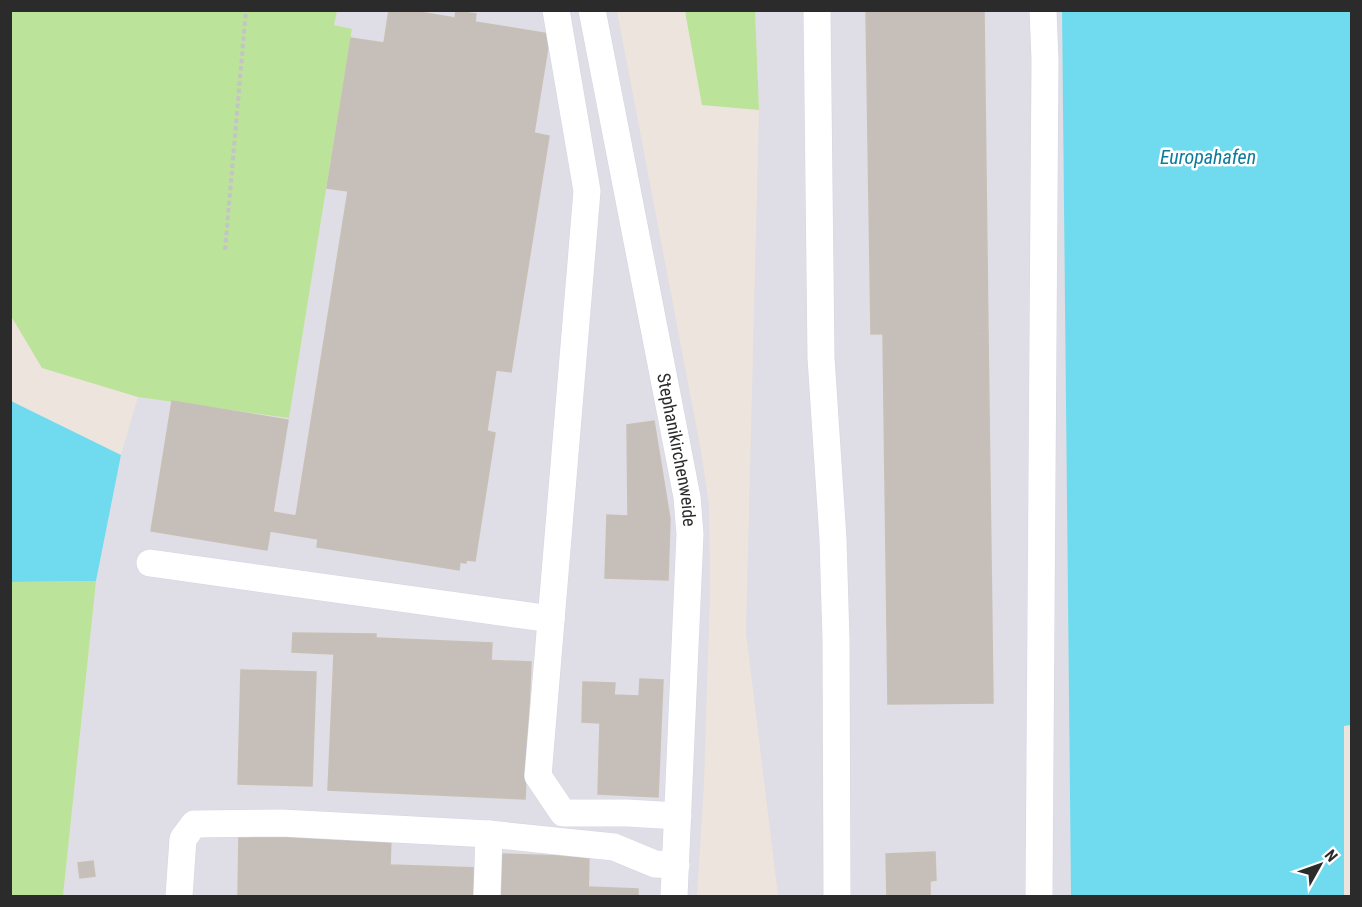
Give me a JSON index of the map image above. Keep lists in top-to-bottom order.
{
  "streets": {
    "street": ["Stephanikirchenweide"]
  },
  "water": ["Europahafen"],
  "north": "top right"
}
